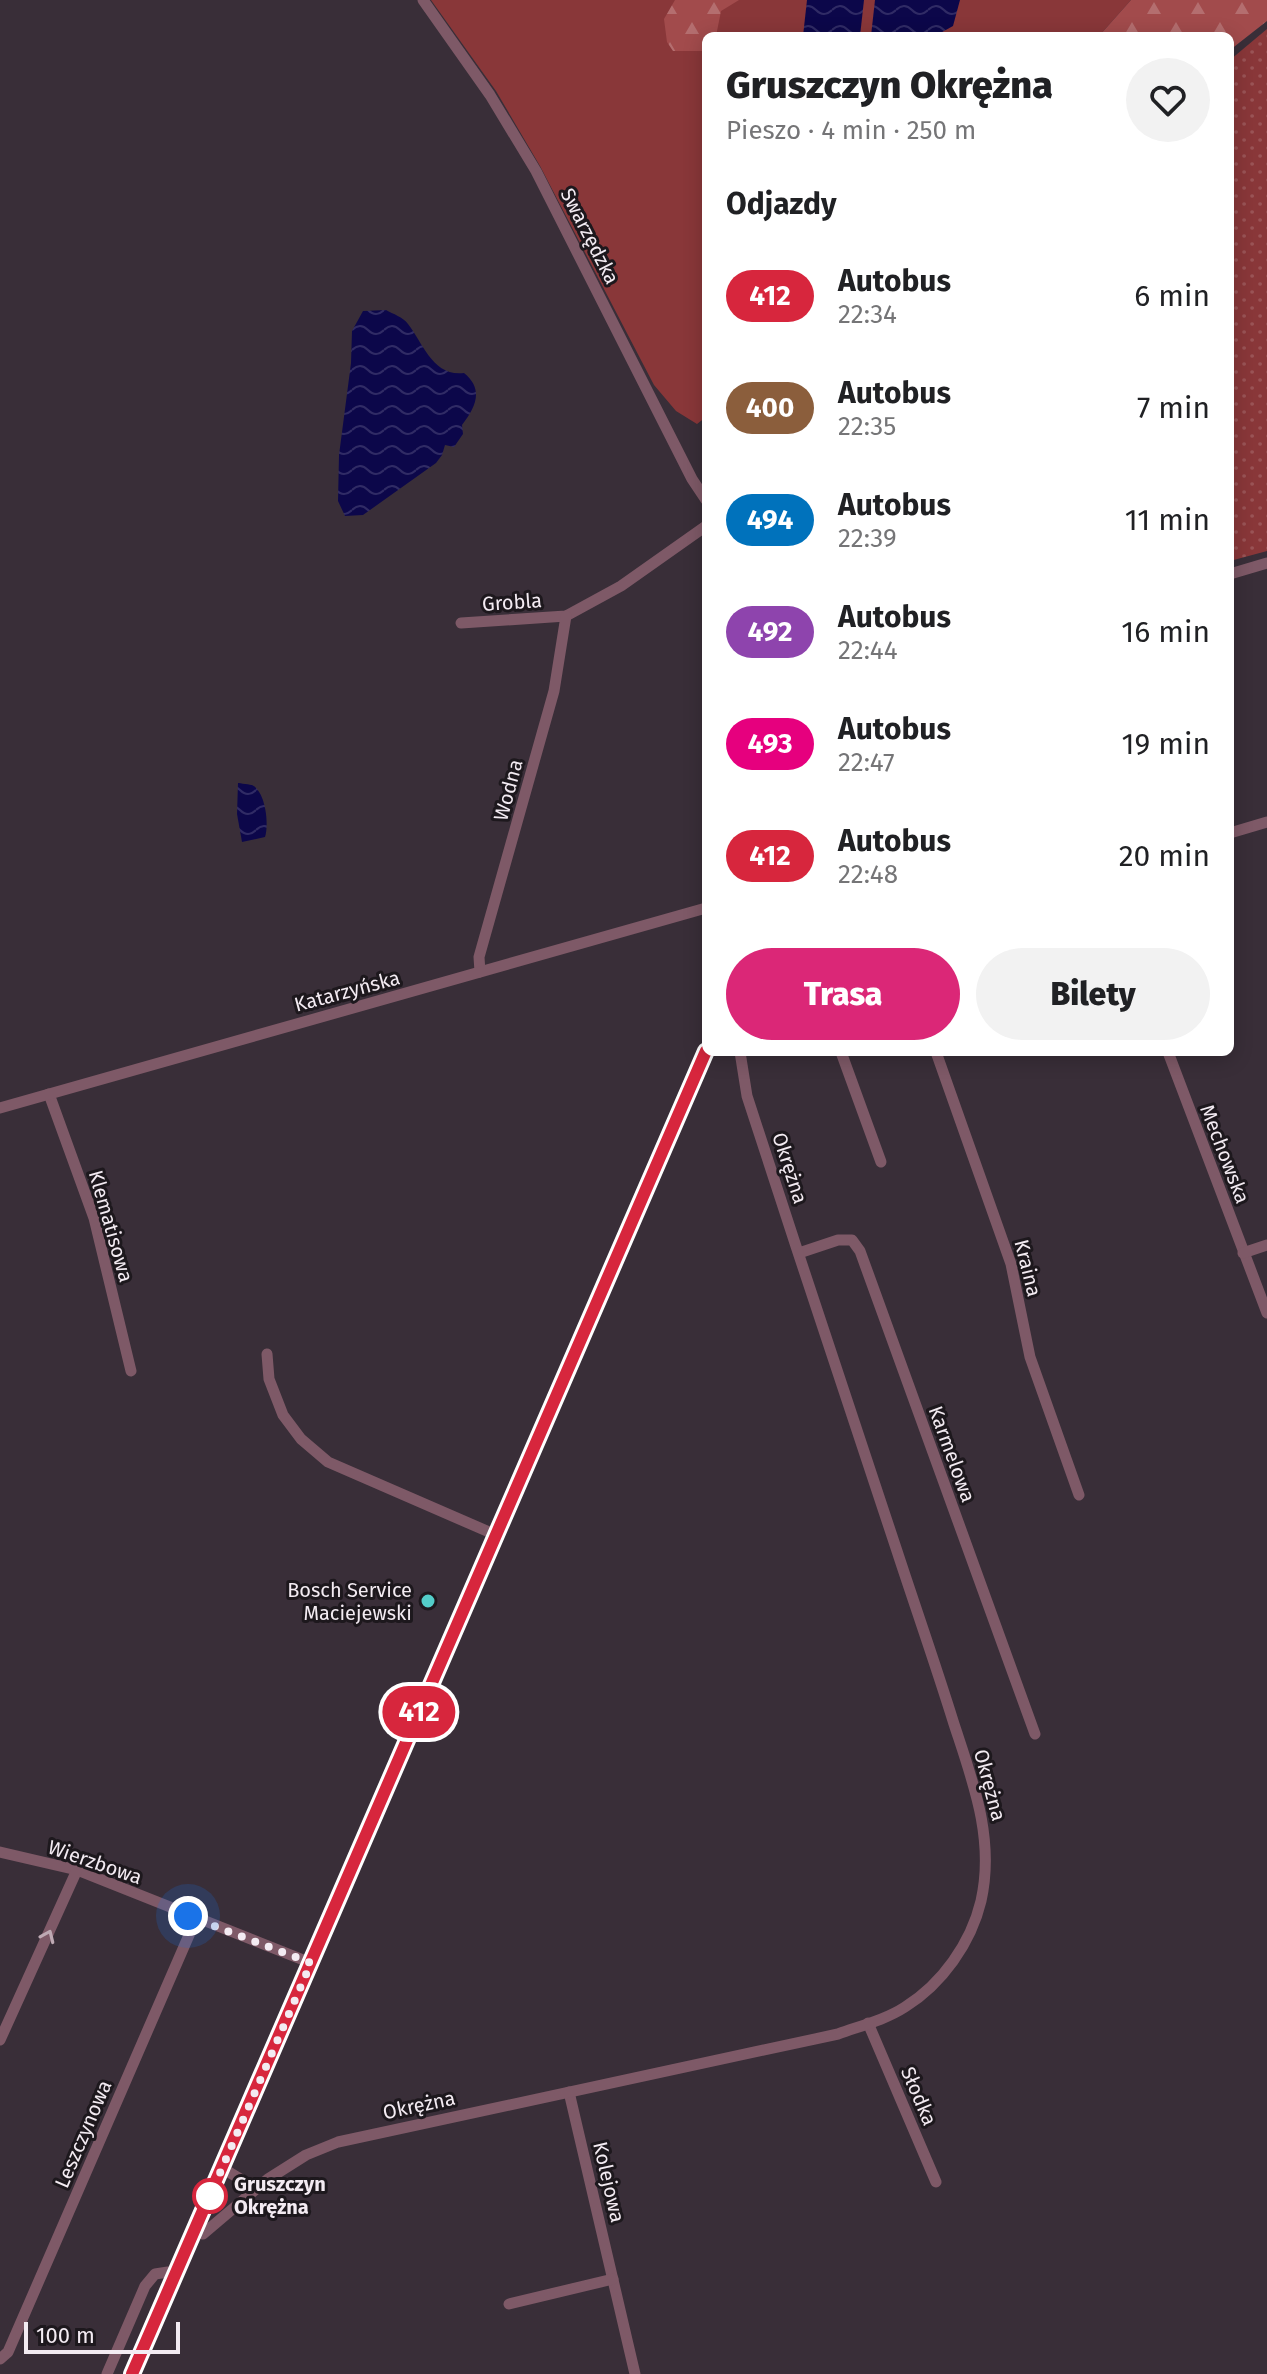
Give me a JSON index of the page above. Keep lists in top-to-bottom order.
{
  "streets": {
    "street": [
      "Swarzędzka",
      "Grobla",
      "Wodna",
      "Katarzyńska",
      "Mechowska",
      "Okrężna",
      "Klematisowa",
      "Kraina",
      "Karmelowa",
      "Wierzbowa",
      "Słodka",
      "Leszczynowa",
      "Kolejowa"
    ]
  },
  "crossings": [
    ["Grobla", "Wodna"],
    ["Wodna", "Katarzyńska"],
    ["Katarzyńska", "Klematisowa"],
    ["Okrężna", "Karmelowa"],
    ["Okrężna", "Słodka"],
    ["Okrężna", "Kolejowa"],
    ["Wierzbowa", "Leszczynowa"]
  ],
  "places": ["Bosch Service Maciejewski", "Gruszczyn Okrężna"],
  "lines": ["bus line 412"],
  "scale_bar": "100 m",
  "page": {
    "on_map": "412",
    "heading": [
      ["Gruszczyn Okrężna", "Pieszo · 4 min · 250 m"],
      "Odjazdy"
    ],
    "list": [
      {
        "mark": "412",
        "name": "Autobus",
        "note": "22:34",
        "value": "6 min"
      },
      {
        "mark": "400",
        "name": "Autobus",
        "note": "22:35",
        "value": "7 min"
      },
      {
        "mark": "494",
        "name": "Autobus",
        "note": "22:39",
        "value": "11 min"
      },
      {
        "mark": "492",
        "name": "Autobus",
        "note": "22:44",
        "value": "16 min"
      },
      {
        "mark": "493",
        "name": "Autobus",
        "note": "22:47",
        "value": "19 min"
      },
      {
        "mark": "412",
        "name": "Autobus",
        "note": "22:48",
        "value": "20 min"
      }
    ],
    "buttons": ["Trasa", "Bilety"],
    "scale": "100 m"
  }
}
